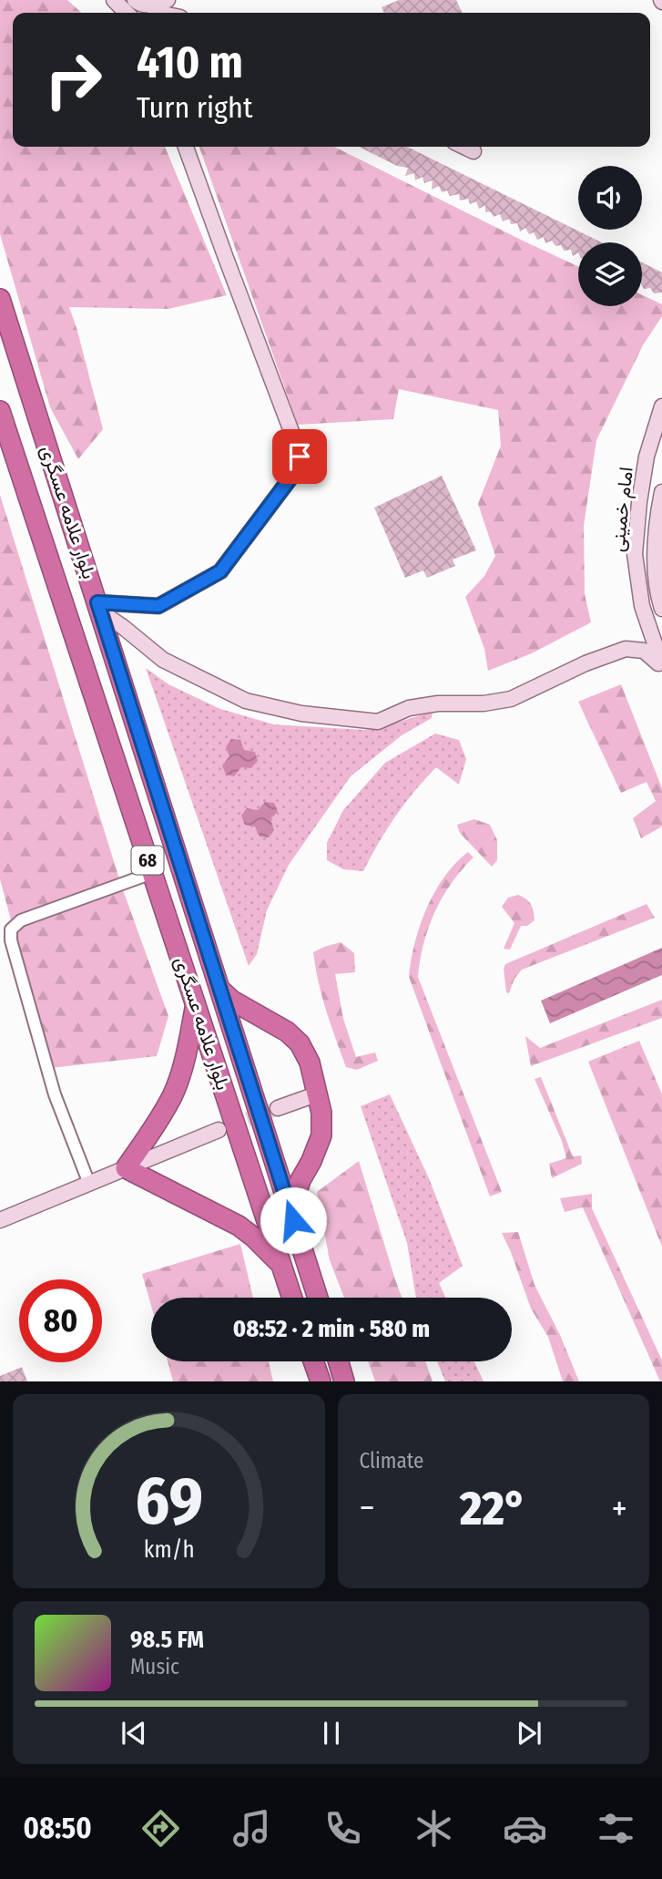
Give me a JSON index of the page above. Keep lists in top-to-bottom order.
{
  "streets": {
    "highway": ["بلوار علامه عسگری", "68"],
    "street": ["امام خمینی"]
  },
  "page": {
    "turn": ["410 m", "Turn right"],
    "limit": "80",
    "trip": "08:52 · 2 min · 580 m",
    "tile": "Climate",
    "heat": ["−", "22°", "+"],
    "song": ["98.5 FM", "Music"],
    "tabs": "08:50",
    "gauge": ["69", "km/h"]
  }
}
